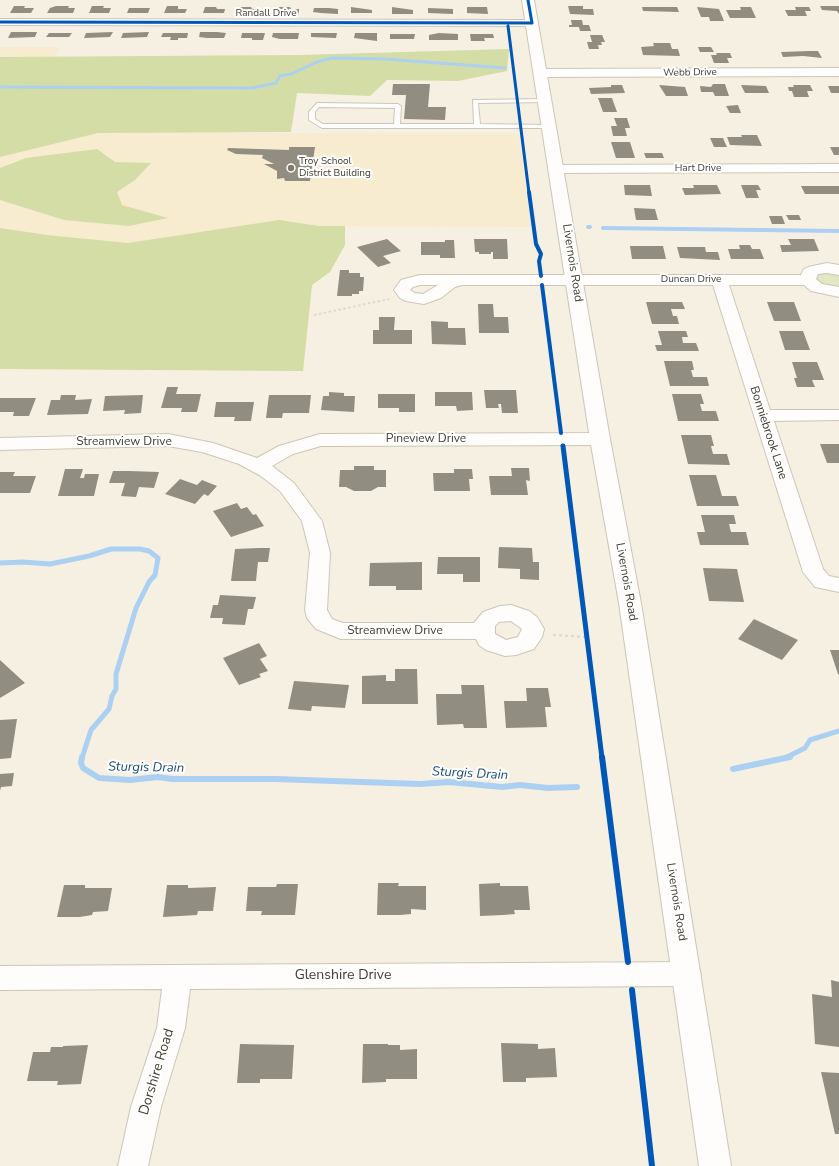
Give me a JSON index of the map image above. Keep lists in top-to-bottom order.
{
  "streets": {
    "main road": ["Livernois Road"],
    "street": [
      "Randall Drive",
      "Webb Drive",
      "Hart Drive",
      "Duncan Drive",
      "Bonniebrook Lane",
      "Pineview Drive",
      "Streamview Drive",
      "Glenshire Drive",
      "Dorshire Road"
    ]
  },
  "crossings": [
    ["Randall Drive", "Livernois Road"],
    ["Webb Drive", "Livernois Road"],
    ["Hart Drive", "Livernois Road"],
    ["Livernois Road", "Duncan Drive"],
    ["Livernois Road", "Pineview Drive"],
    ["Livernois Road", "Glenshire Drive"],
    ["Duncan Drive", "Bonniebrook Lane"],
    ["Pineview Drive", "Streamview Drive"],
    ["Glenshire Drive", "Dorshire Road"]
  ],
  "water": ["Sturgis Drain"],
  "places": ["Troy School District Building"]
}
